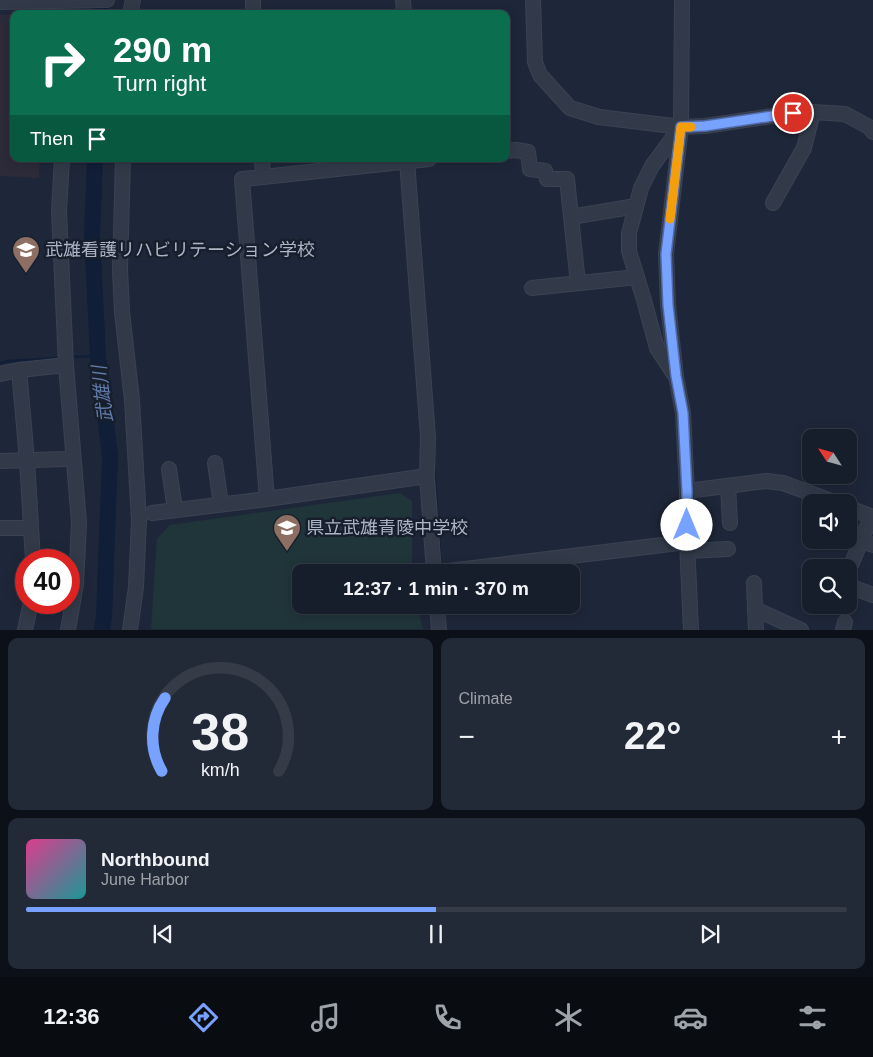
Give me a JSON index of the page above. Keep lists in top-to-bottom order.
{
  "water": ["武雄川"],
  "places": {
    "school or university": ["武雄看護リハビリテーション学校", "県立武雄青陵中学校"]
  },
  "north": "top left",
  "page": {
    "turn": ["290 m", "Turn right"],
    "then": "Then",
    "limit": "40",
    "trip": "12:37 · 1 min · 370 m",
    "tile": "Climate",
    "heat": ["−", "22°", "+"],
    "song": ["Northbound", "June Harbor"],
    "tabs": "12:36",
    "gauge": ["38", "km/h"]
  }
}
